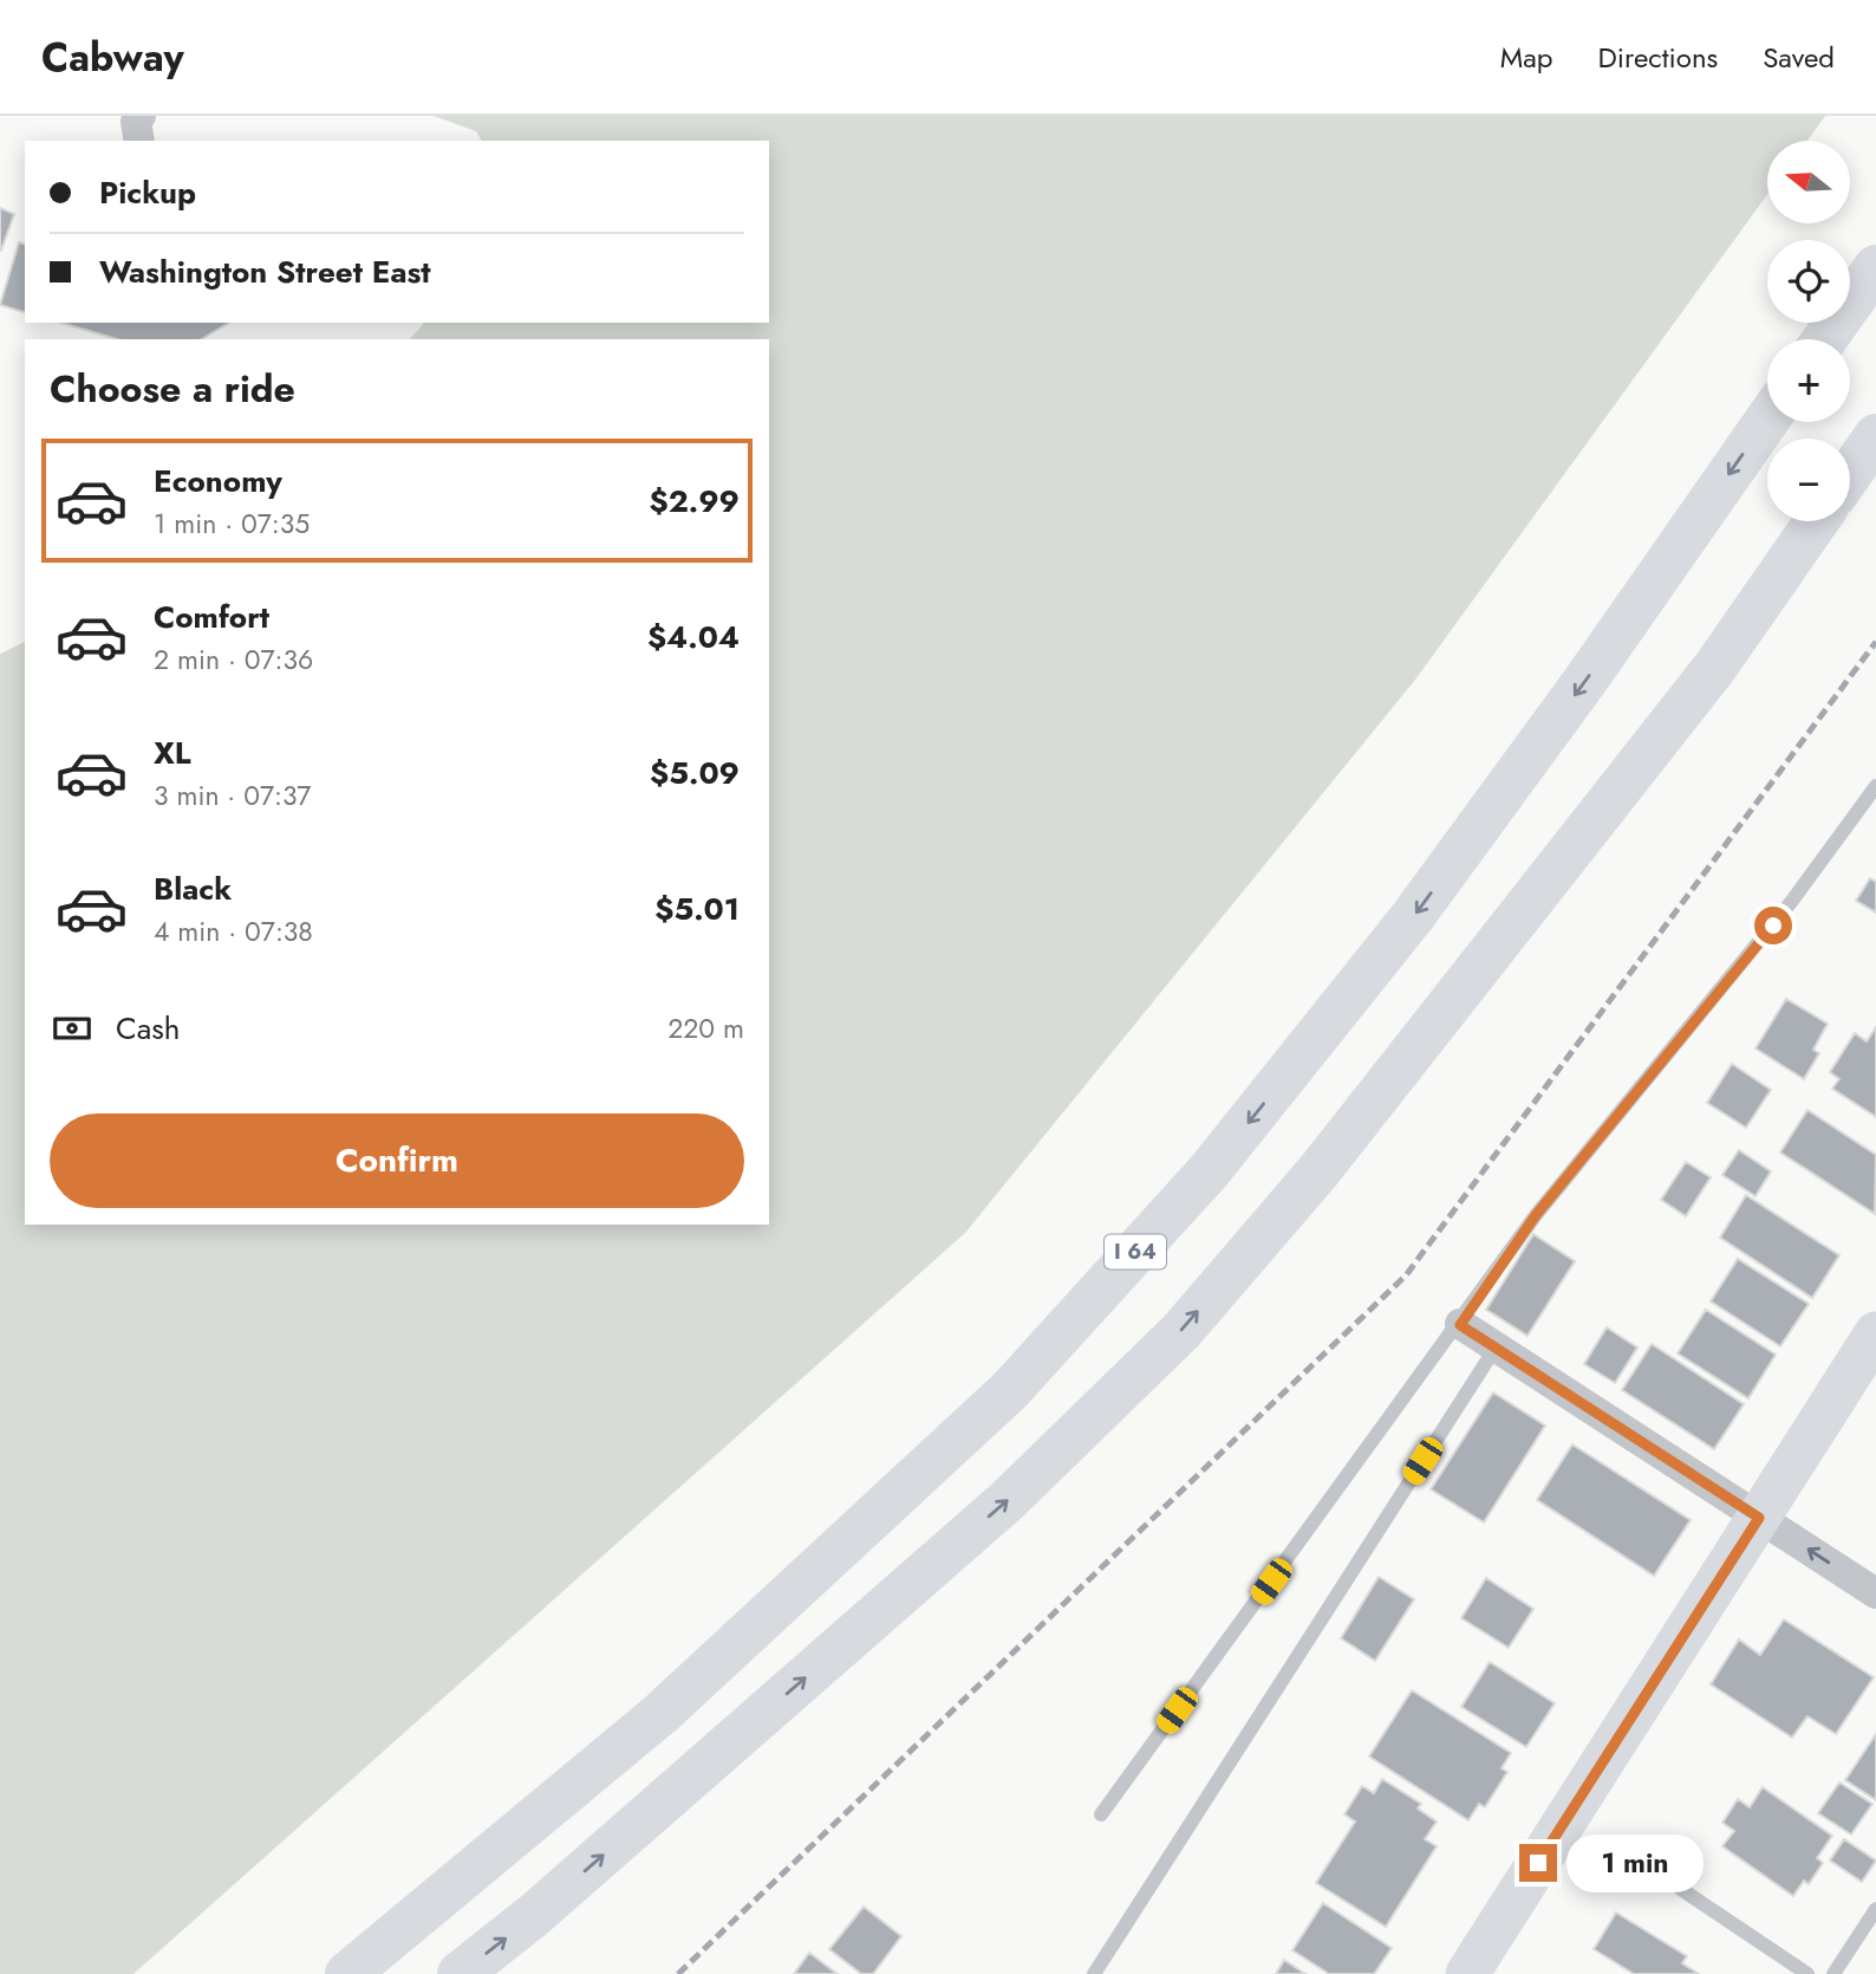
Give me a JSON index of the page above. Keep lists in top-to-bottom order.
{
  "streets": {
    "highway": ["I 64"]
  },
  "north": "left",
  "page": {
    "header": "Cabway",
    "nav": ["Map", "Directions", "Saved"],
    "map_buttons": ["+", "−"],
    "banner": ["Pickup", "Washington Street East"],
    "heading": "Choose a ride",
    "list": [
      {
        "name": "Economy",
        "note": "1 min · 07:35",
        "value": "$2.99"
      },
      {
        "name": "Comfort",
        "note": "2 min · 07:36",
        "value": "$4.04"
      },
      {
        "name": "XL",
        "note": "3 min · 07:37",
        "value": "$5.09"
      },
      {
        "name": "Black",
        "note": "4 min · 07:38",
        "value": "$5.01"
      }
    ],
    "pay": ["Cash", "220 m"],
    "buttons": "Confirm",
    "bubble": "1 min"
  }
}
